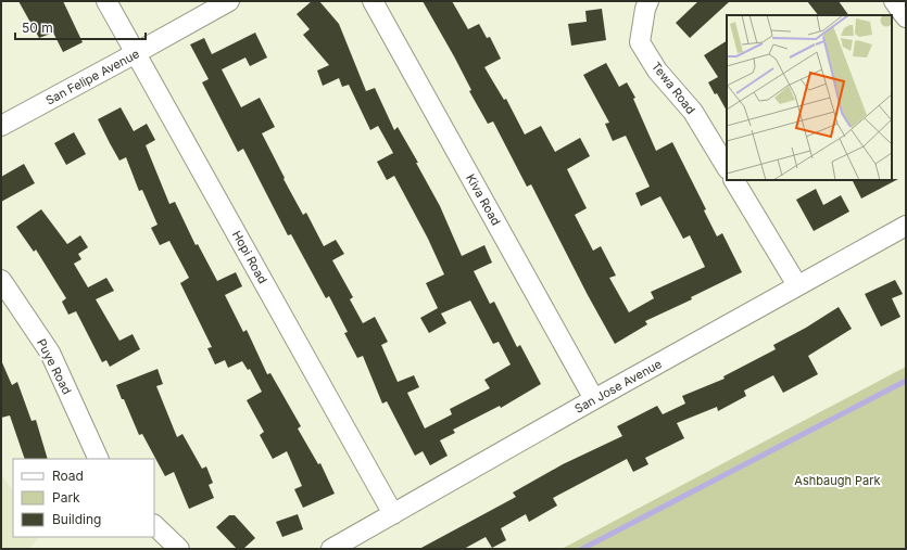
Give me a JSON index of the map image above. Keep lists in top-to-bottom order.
{
  "streets": {
    "street": [
      "San Felipe Avenue",
      "Tewa Road",
      "Kiva Road",
      "Hopi Road",
      "Puye Road",
      "San Jose Avenue"
    ]
  },
  "crossings": [
    ["San Felipe Avenue", "Hopi Road"],
    ["Kiva Road", "San Jose Avenue"],
    ["Hopi Road", "San Jose Avenue"]
  ],
  "parks": ["Ashbaugh Park"],
  "legend": ["Road", "Park", "Building"],
  "scale_bar": "50 m"
}
